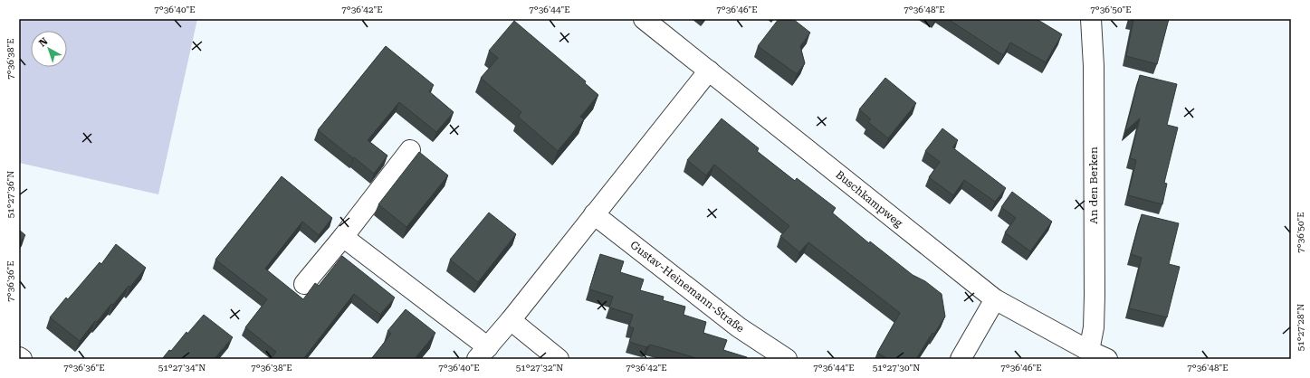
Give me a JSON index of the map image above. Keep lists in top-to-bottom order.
{
  "streets": {
    "street": ["An den Berken", "Buschkampweg", "Gustav-Heinemann-Straße"]
  },
  "crossings": [
    ["An den Berken", "Buschkampweg"]
  ],
  "north": "top left",
  "coordinates": [
    "7°36'40\"E",
    "7°36'42\"E",
    "7°36'44\"E",
    "7°36'46\"E",
    "7°36'48\"E",
    "7°36'50\"E",
    "7°36'38\"E",
    "51°27'36\"N",
    "7°36'36\"E",
    "51°27'28\"N",
    "51°27'34\"N",
    "51°27'32\"N",
    "51°27'30\"N"
  ]
}
